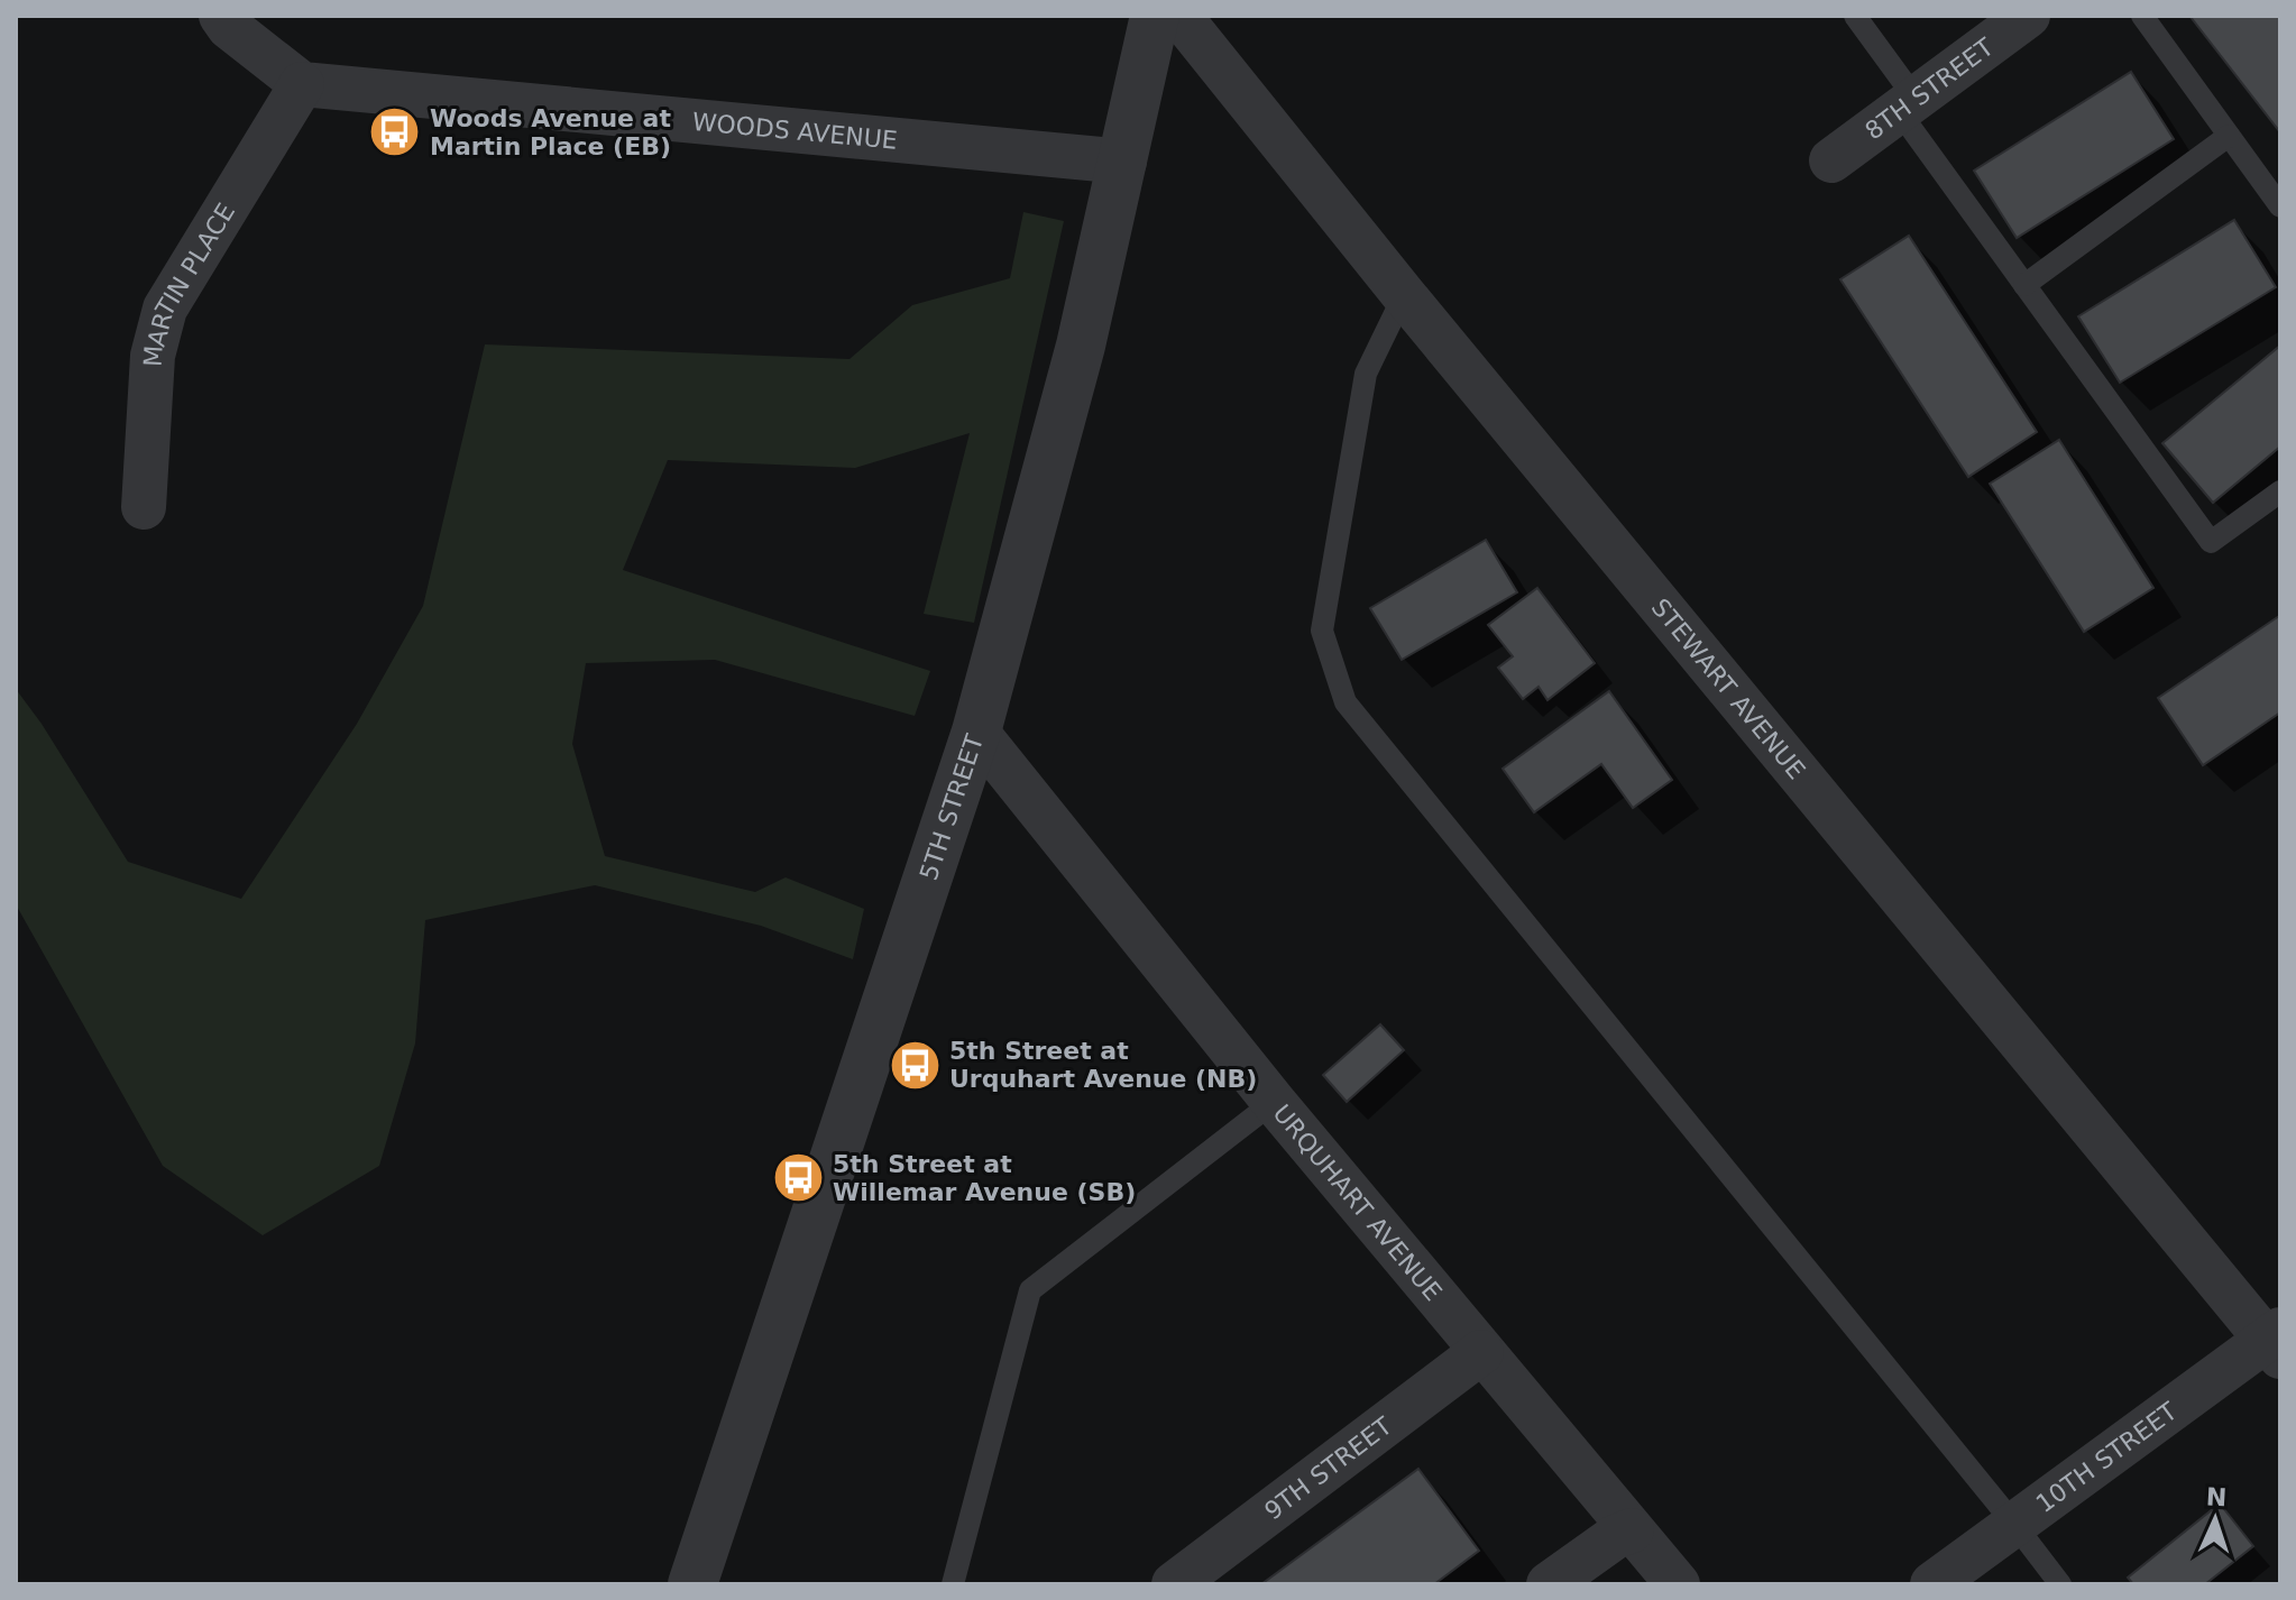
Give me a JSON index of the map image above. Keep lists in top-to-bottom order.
{
  "streets": {
    "street": [
      "8TH STREET",
      "WOODS AVENUE",
      "MARTIN PLACE",
      "STEWART AVENUE",
      "5TH STREET",
      "URQUHART AVENUE",
      "10TH STREET",
      "9TH STREET"
    ]
  },
  "crossings": [
    ["WOODS AVENUE", "MARTIN PLACE"],
    ["WOODS AVENUE", "5TH STREET"],
    ["STEWART AVENUE", "10TH STREET"],
    ["5TH STREET", "URQUHART AVENUE"],
    ["URQUHART AVENUE", "9TH STREET"]
  ],
  "places": {
    "bus stop": ["Woods Avenue at Martin Place (EB)", "5th Street at Urquhart Avenue (NB)", "5th Street at Willemar Avenue (SB)"]
  },
  "north": "top"
}
